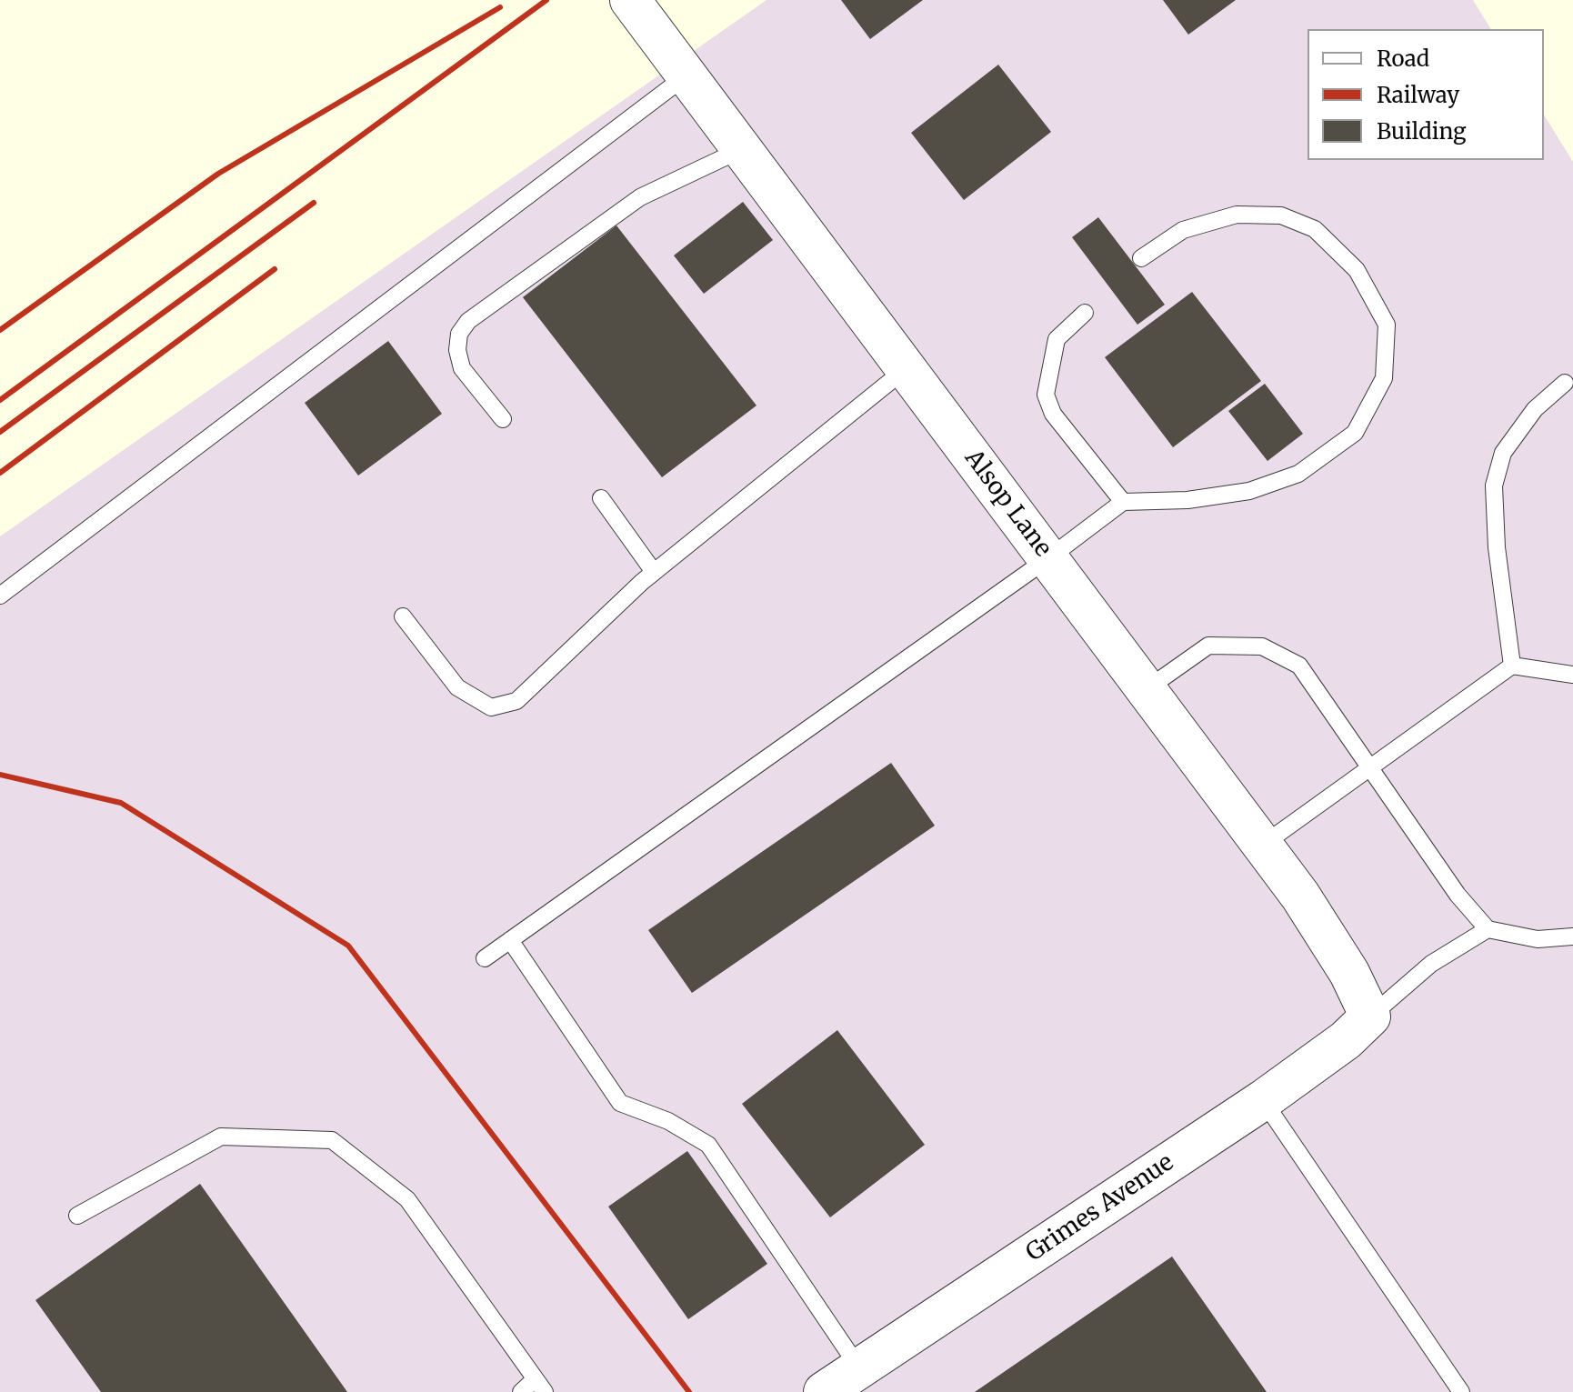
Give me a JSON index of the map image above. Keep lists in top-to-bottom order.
{
  "streets": {
    "street": ["Alsop Lane", "Grimes Avenue"]
  },
  "crossings": [
    ["Alsop Lane", "Grimes Avenue"]
  ],
  "legend": ["Road", "Railway", "Building"]
}
